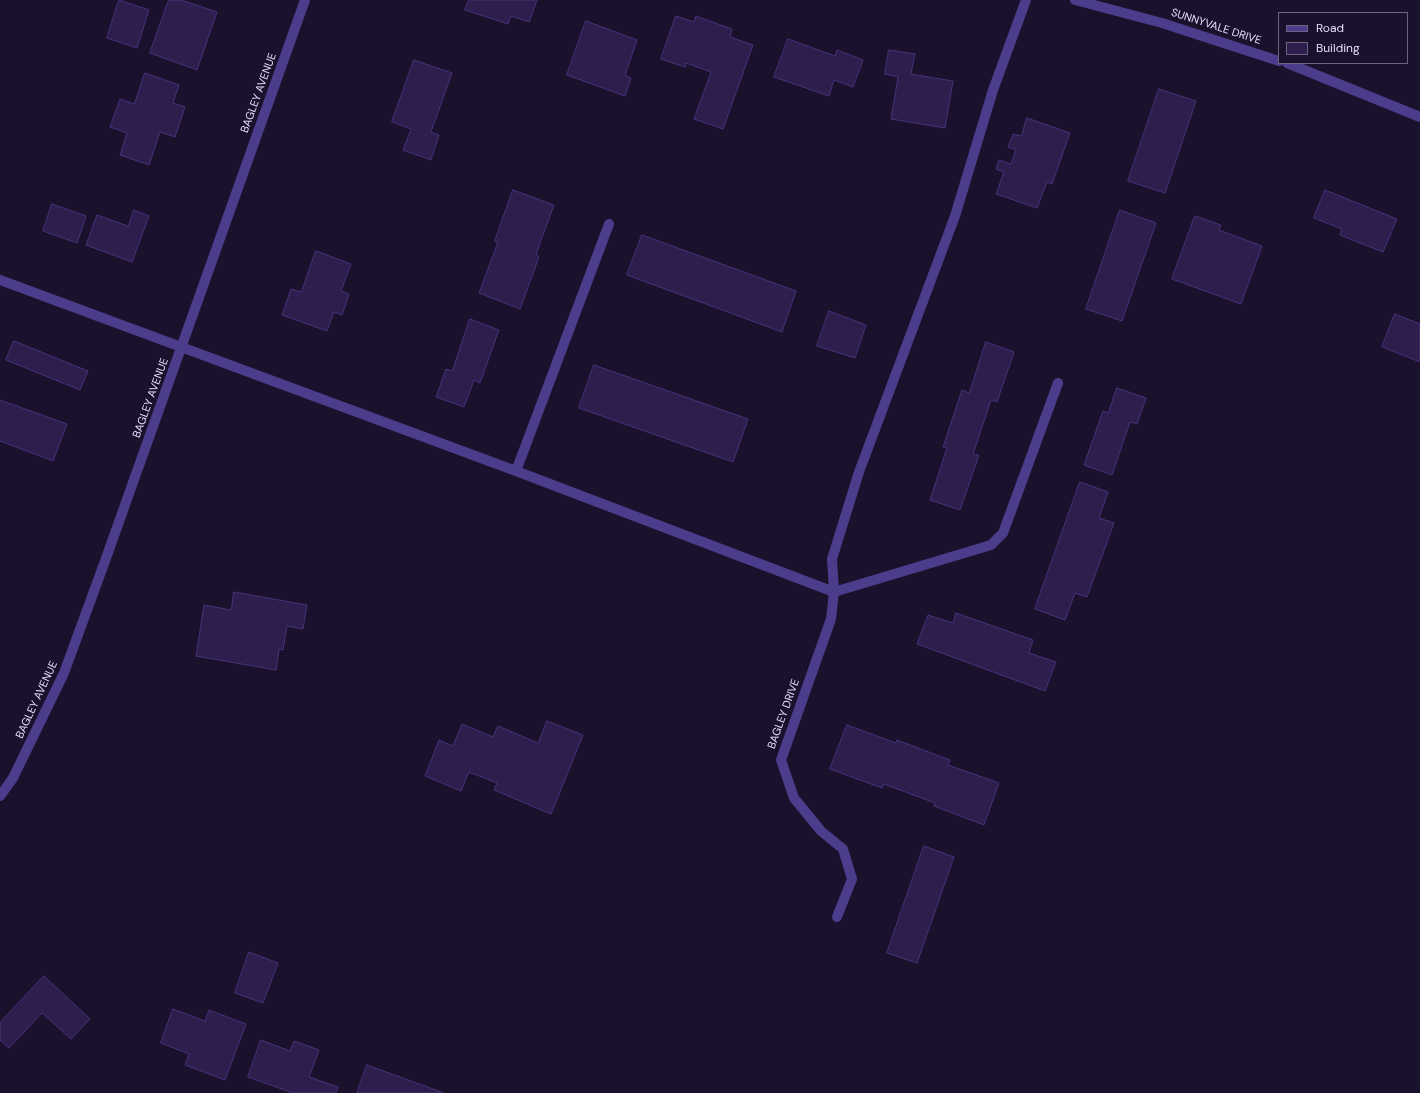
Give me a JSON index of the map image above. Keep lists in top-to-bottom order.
{
  "streets": {
    "street": ["SUNNYVALE DRIVE", "BAGLEY AVENUE", "BAGLEY DRIVE"]
  },
  "legend": ["Road", "Building"]
}
